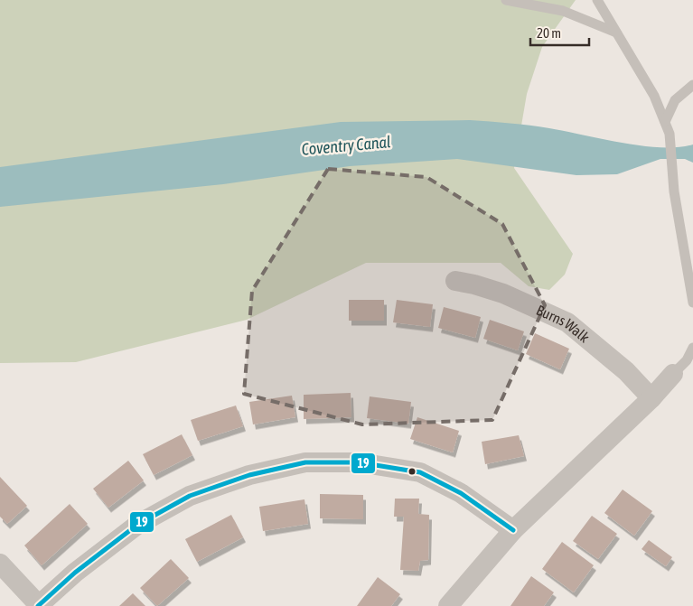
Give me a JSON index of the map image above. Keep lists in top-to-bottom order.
{
  "streets": {
    "street": ["Burns Walk"]
  },
  "water": ["Coventry Canal"],
  "lines": ["transit line 19"],
  "scale_bar": "20 m"
}
